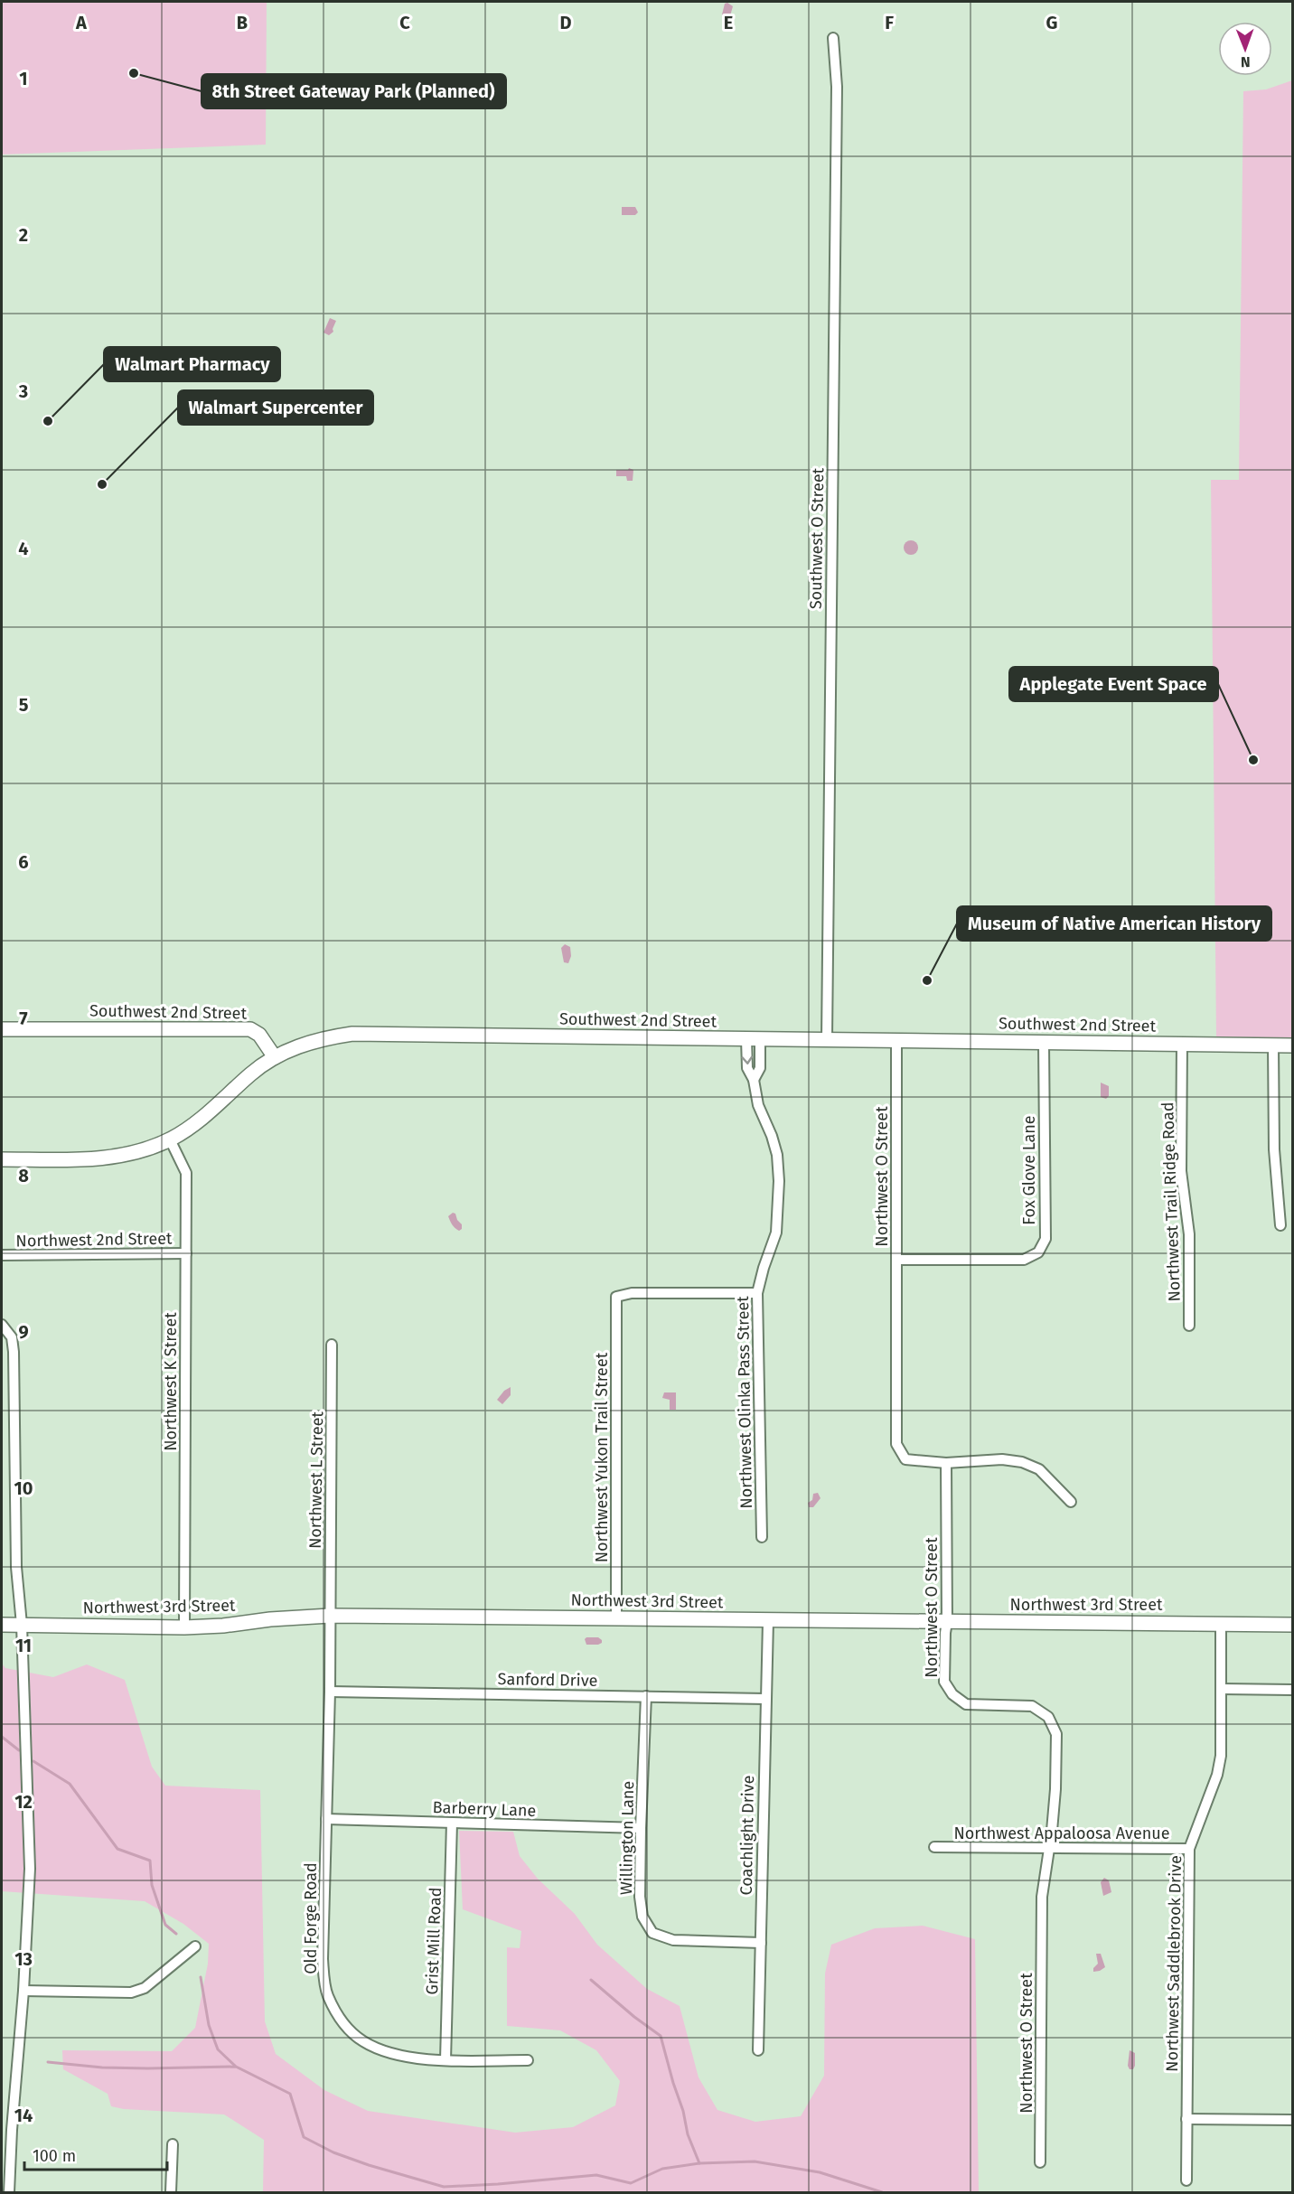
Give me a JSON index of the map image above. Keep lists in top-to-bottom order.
{
  "streets": {
    "street": [
      "Southwest O Street",
      "Southwest 2nd Street",
      "Fox Glove Lane",
      "Northwest O Street",
      "Northwest Trail Ridge Road",
      "Northwest 2nd Street",
      "Northwest K Street",
      "Northwest Olinka Pass Street",
      "Northwest Yukon Trail Street",
      "Northwest L Street",
      "Northwest 3rd Street",
      "Sanford Drive",
      "Barberry Lane",
      "Northwest Appaloosa Avenue",
      "Coachlight Drive",
      "Willington Lane",
      "Old Forge Road",
      "Grist Mill Road",
      "Northwest Saddlebrook Drive"
    ]
  },
  "crossings": [
    ["Southwest O Street", "Southwest 2nd Street"],
    ["Southwest 2nd Street", "Fox Glove Lane"],
    ["Southwest 2nd Street", "Northwest O Street"],
    ["Southwest 2nd Street", "Northwest Trail Ridge Road"],
    ["Southwest 2nd Street", "Northwest Olinka Pass Street"],
    ["Fox Glove Lane", "Northwest O Street"],
    ["Northwest O Street", "Northwest 3rd Street"],
    ["Northwest O Street", "Northwest Appaloosa Avenue"],
    ["Northwest 2nd Street", "Northwest K Street"],
    ["Northwest K Street", "Northwest 3rd Street"],
    ["Northwest Olinka Pass Street", "Northwest Yukon Trail Street"],
    ["Northwest Yukon Trail Street", "Northwest 3rd Street"],
    ["Northwest L Street", "Northwest 3rd Street"],
    ["Northwest L Street", "Old Forge Road"],
    ["Northwest 3rd Street", "Coachlight Drive"],
    ["Northwest 3rd Street", "Old Forge Road"],
    ["Northwest 3rd Street", "Northwest Saddlebrook Drive"],
    ["Sanford Drive", "Coachlight Drive"],
    ["Sanford Drive", "Willington Lane"],
    ["Sanford Drive", "Old Forge Road"],
    ["Barberry Lane", "Willington Lane"],
    ["Barberry Lane", "Old Forge Road"],
    ["Barberry Lane", "Grist Mill Road"],
    ["Northwest Appaloosa Avenue", "Northwest Saddlebrook Drive"],
    ["Coachlight Drive", "Willington Lane"],
    ["Old Forge Road", "Grist Mill Road"]
  ],
  "places": [
    "8th Street Gateway Park (Planned)",
    "Walmart Pharmacy",
    "Walmart Supercenter",
    "Applegate Event Space",
    "Museum of Native American History"
  ],
  "scale_bar": "100 m",
  "north": "bottom",
  "grid": {
    "columns": [
      "A",
      "B",
      "C",
      "D",
      "E",
      "F",
      "G"
    ],
    "rows": [
      "1",
      "2",
      "3",
      "4",
      "5",
      "6",
      "7",
      "8",
      "9",
      "10",
      "11",
      "12",
      "13",
      "14"
    ]
  }
}
